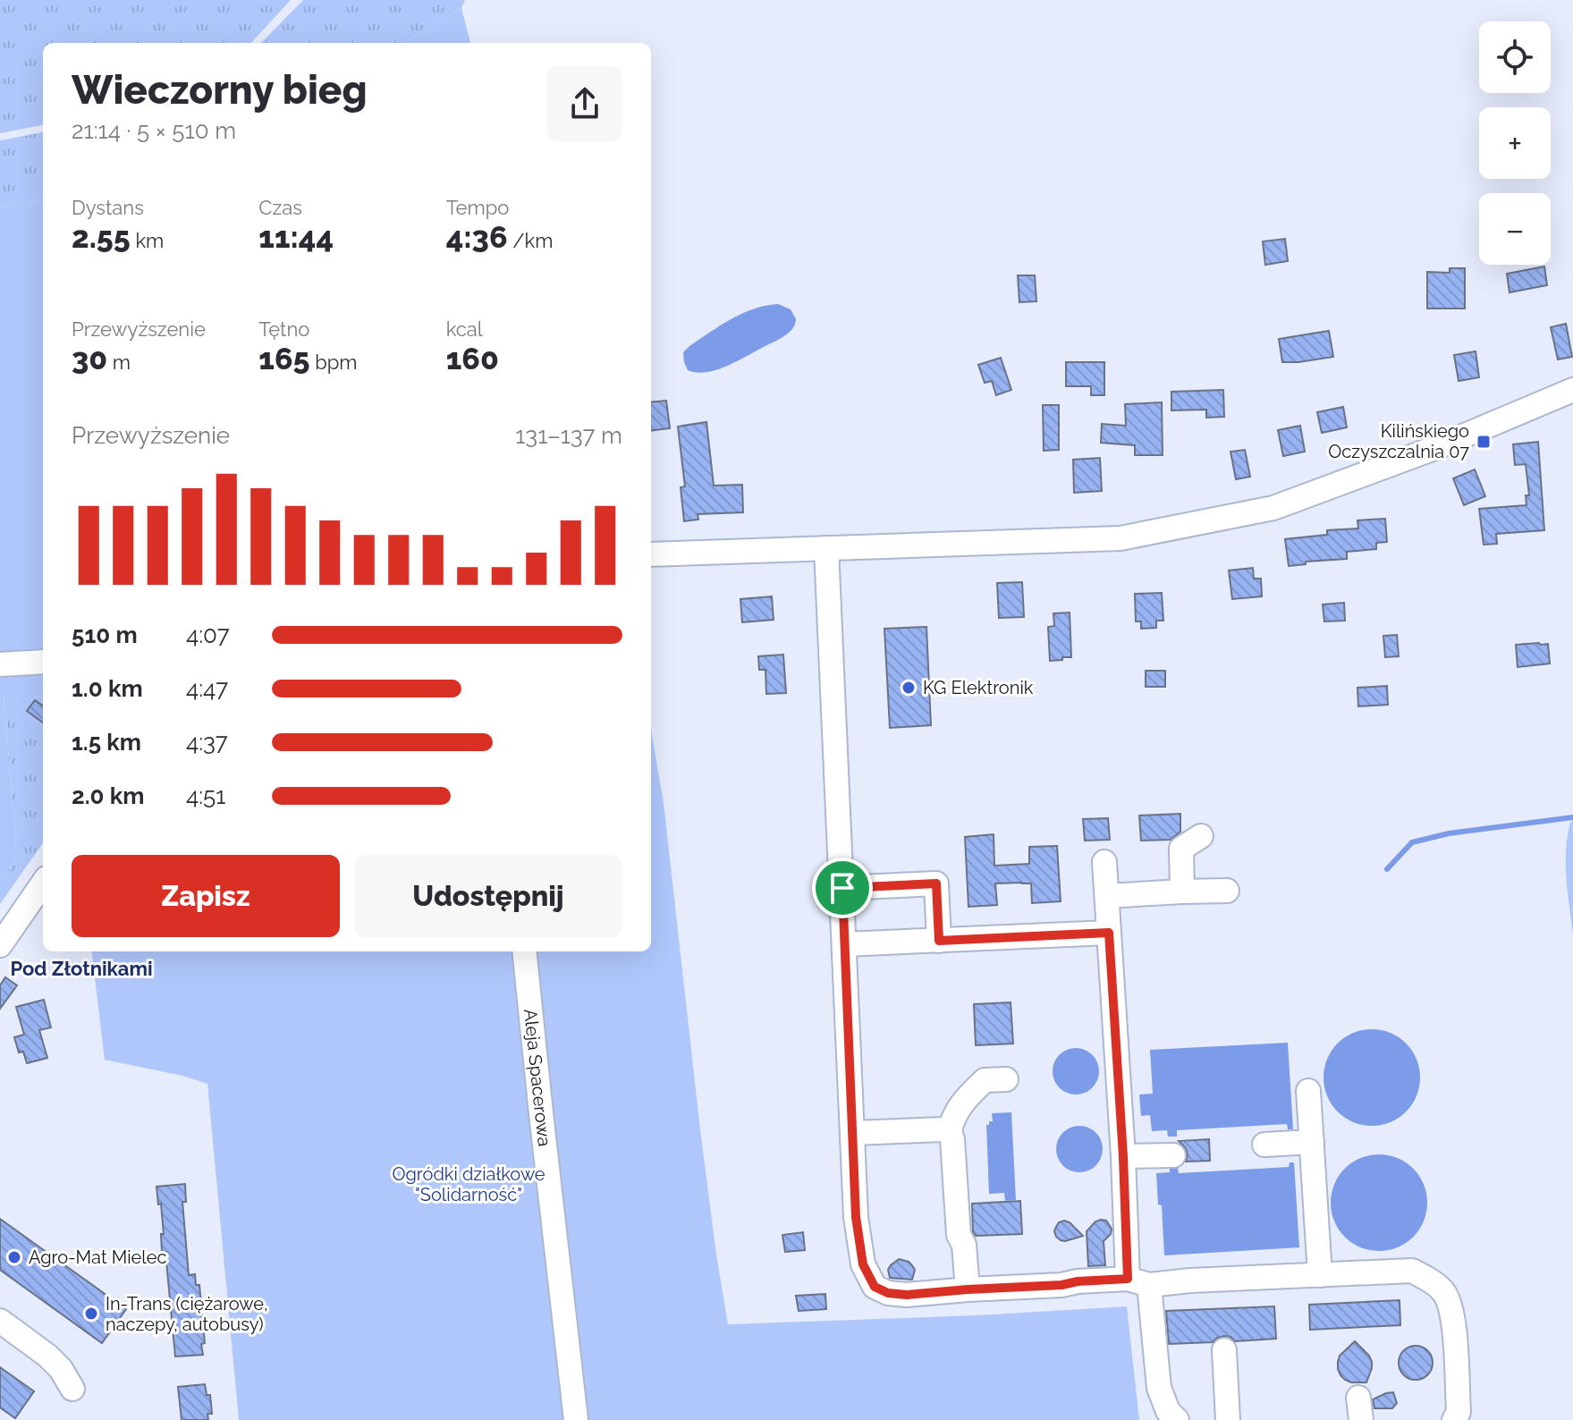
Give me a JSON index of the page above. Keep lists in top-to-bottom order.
{
  "streets": {
    "street": ["Aleja Spacerowa"]
  },
  "districts": ["Pod Złotnikami"],
  "parks": ["Ogródki działkowe \"Solidarność\""],
  "places": {
    "transit": ["Kilińskiego Oczyszczalnia 07"],
    "other": ["KG Elektronik", "Agro-Mat Mielec", "In-Trans (ciężarowe, naczepy, autobusy)"]
  },
  "page": {
    "map_buttons": ["+", "−"],
    "heading": ["Wieczorny bieg", "21:14 · 5 × 510 m"],
    "stats": [
      ["Dystans", "2.55 km"],
      ["Czas", "11:44"],
      ["Tempo", "4:36 /km"],
      ["Przewyższenie", "30 m"],
      ["Tętno", "165 bpm"],
      ["kcal", "160"]
    ],
    "chart": ["Przewyższenie", "131–137 m"],
    "list": [
      {
        "name": "510 m",
        "note": "4:07"
      },
      {
        "name": "1.0 km",
        "note": "4:47"
      },
      {
        "name": "1.5 km",
        "note": "4:37"
      },
      {
        "name": "2.0 km",
        "note": "4:51"
      }
    ],
    "buttons": ["Zapisz", "Udostępnij"]
  }
}
